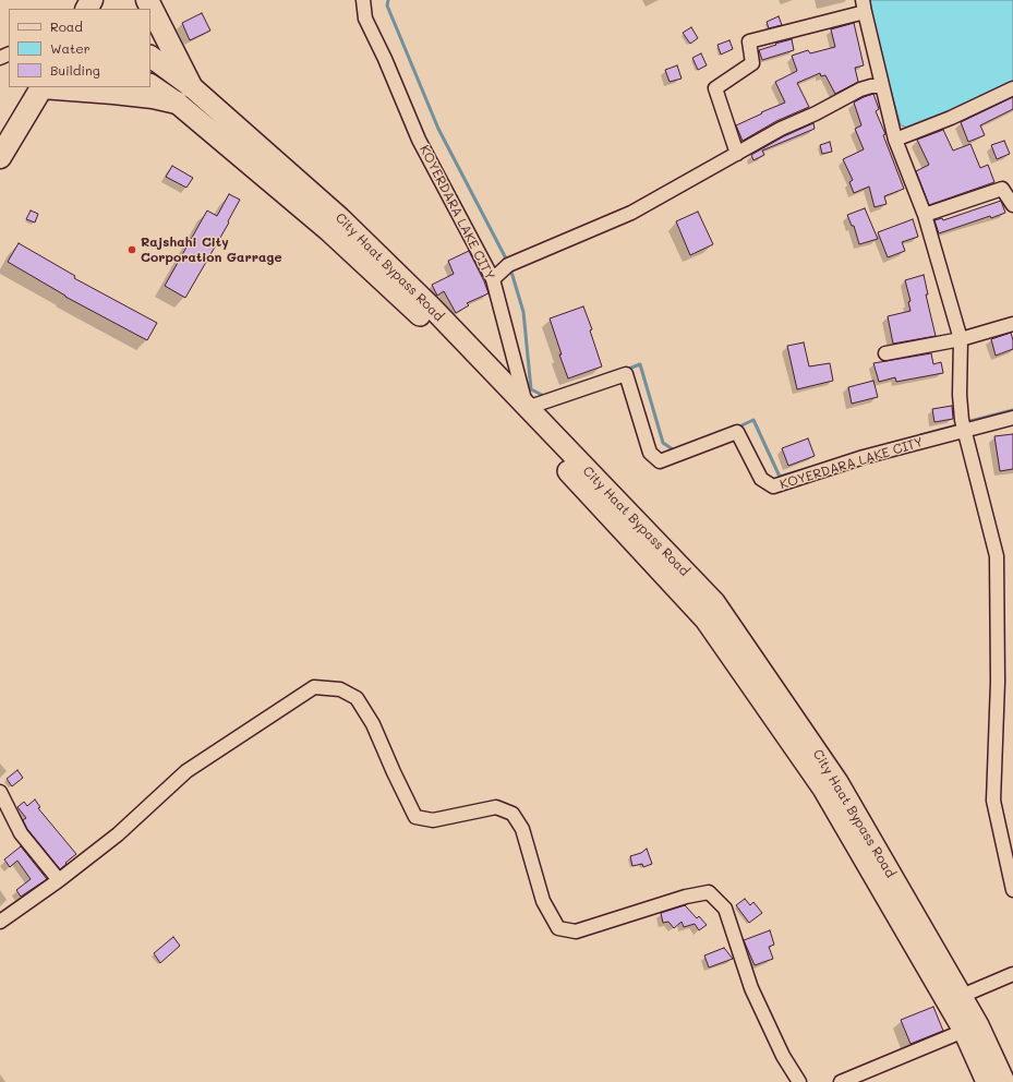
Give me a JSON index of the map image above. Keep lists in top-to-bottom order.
{
  "streets": {
    "main road": ["City Haat Bypass Road"],
    "street": ["KOYERDARA LAKE CITY"]
  },
  "crossings": [
    ["KOYERDARA LAKE CITY", "City Haat Bypass Road"]
  ],
  "places": ["Rajshahi City Corporation Garrage"],
  "legend": ["Road", "Water", "Building"]
}
